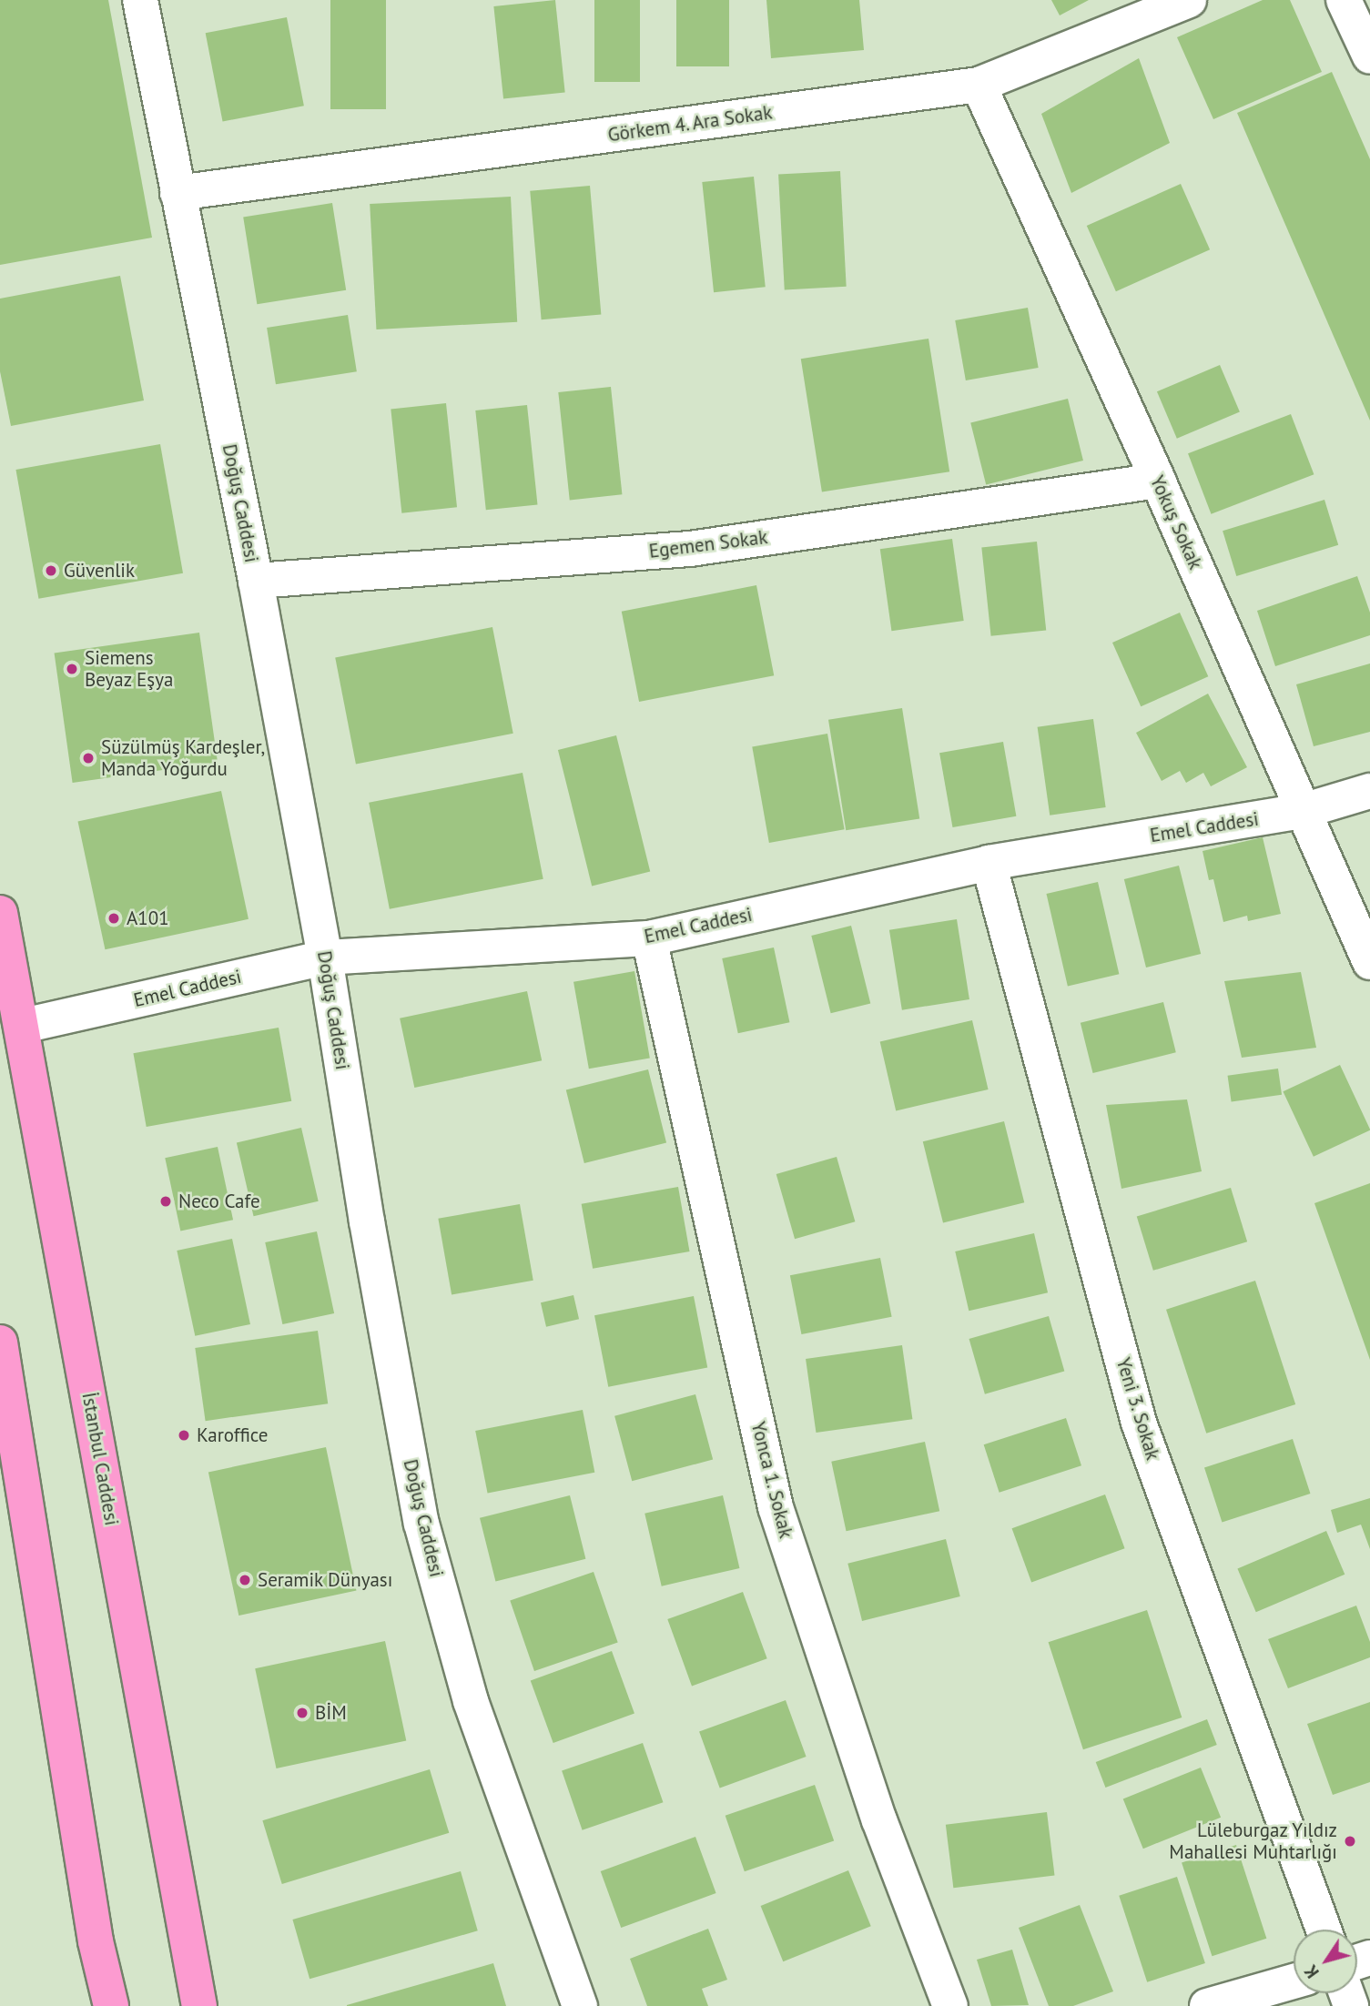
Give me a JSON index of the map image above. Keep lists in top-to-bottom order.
{
  "streets": {
    "highway": ["İstanbul Caddesi"],
    "street": [
      "Görkem 4. Ara Sokak",
      "Doğuş Caddesi",
      "Yokuş Sokak",
      "Egemen Sokak",
      "Emel Caddesi",
      "Yeni 3. Sokak",
      "Yonca 1. Sokak"
    ]
  },
  "crossings": [
    ["Görkem 4. Ara Sokak", "Doğuş Caddesi"],
    ["Görkem 4. Ara Sokak", "Yokuş Sokak"],
    ["Doğuş Caddesi", "Egemen Sokak"],
    ["Doğuş Caddesi", "Emel Caddesi"],
    ["Yokuş Sokak", "Egemen Sokak"],
    ["Yokuş Sokak", "Emel Caddesi"],
    ["Emel Caddesi", "Yeni 3. Sokak"],
    ["Emel Caddesi", "İstanbul Caddesi"],
    ["Emel Caddesi", "Yonca 1. Sokak"]
  ],
  "places": [
    "Güvenlik",
    "Siemens Beyaz Eşya",
    "Süzülmüş Kardeşler, Manda Yoğurdu",
    "A101",
    "Neco Cafe",
    "Karoffice",
    "Seramik Dünyası",
    "BİM",
    "Lüleburgaz Yıldız Mahallesi Muhtarlığı"
  ],
  "north": "bottom left"
}
